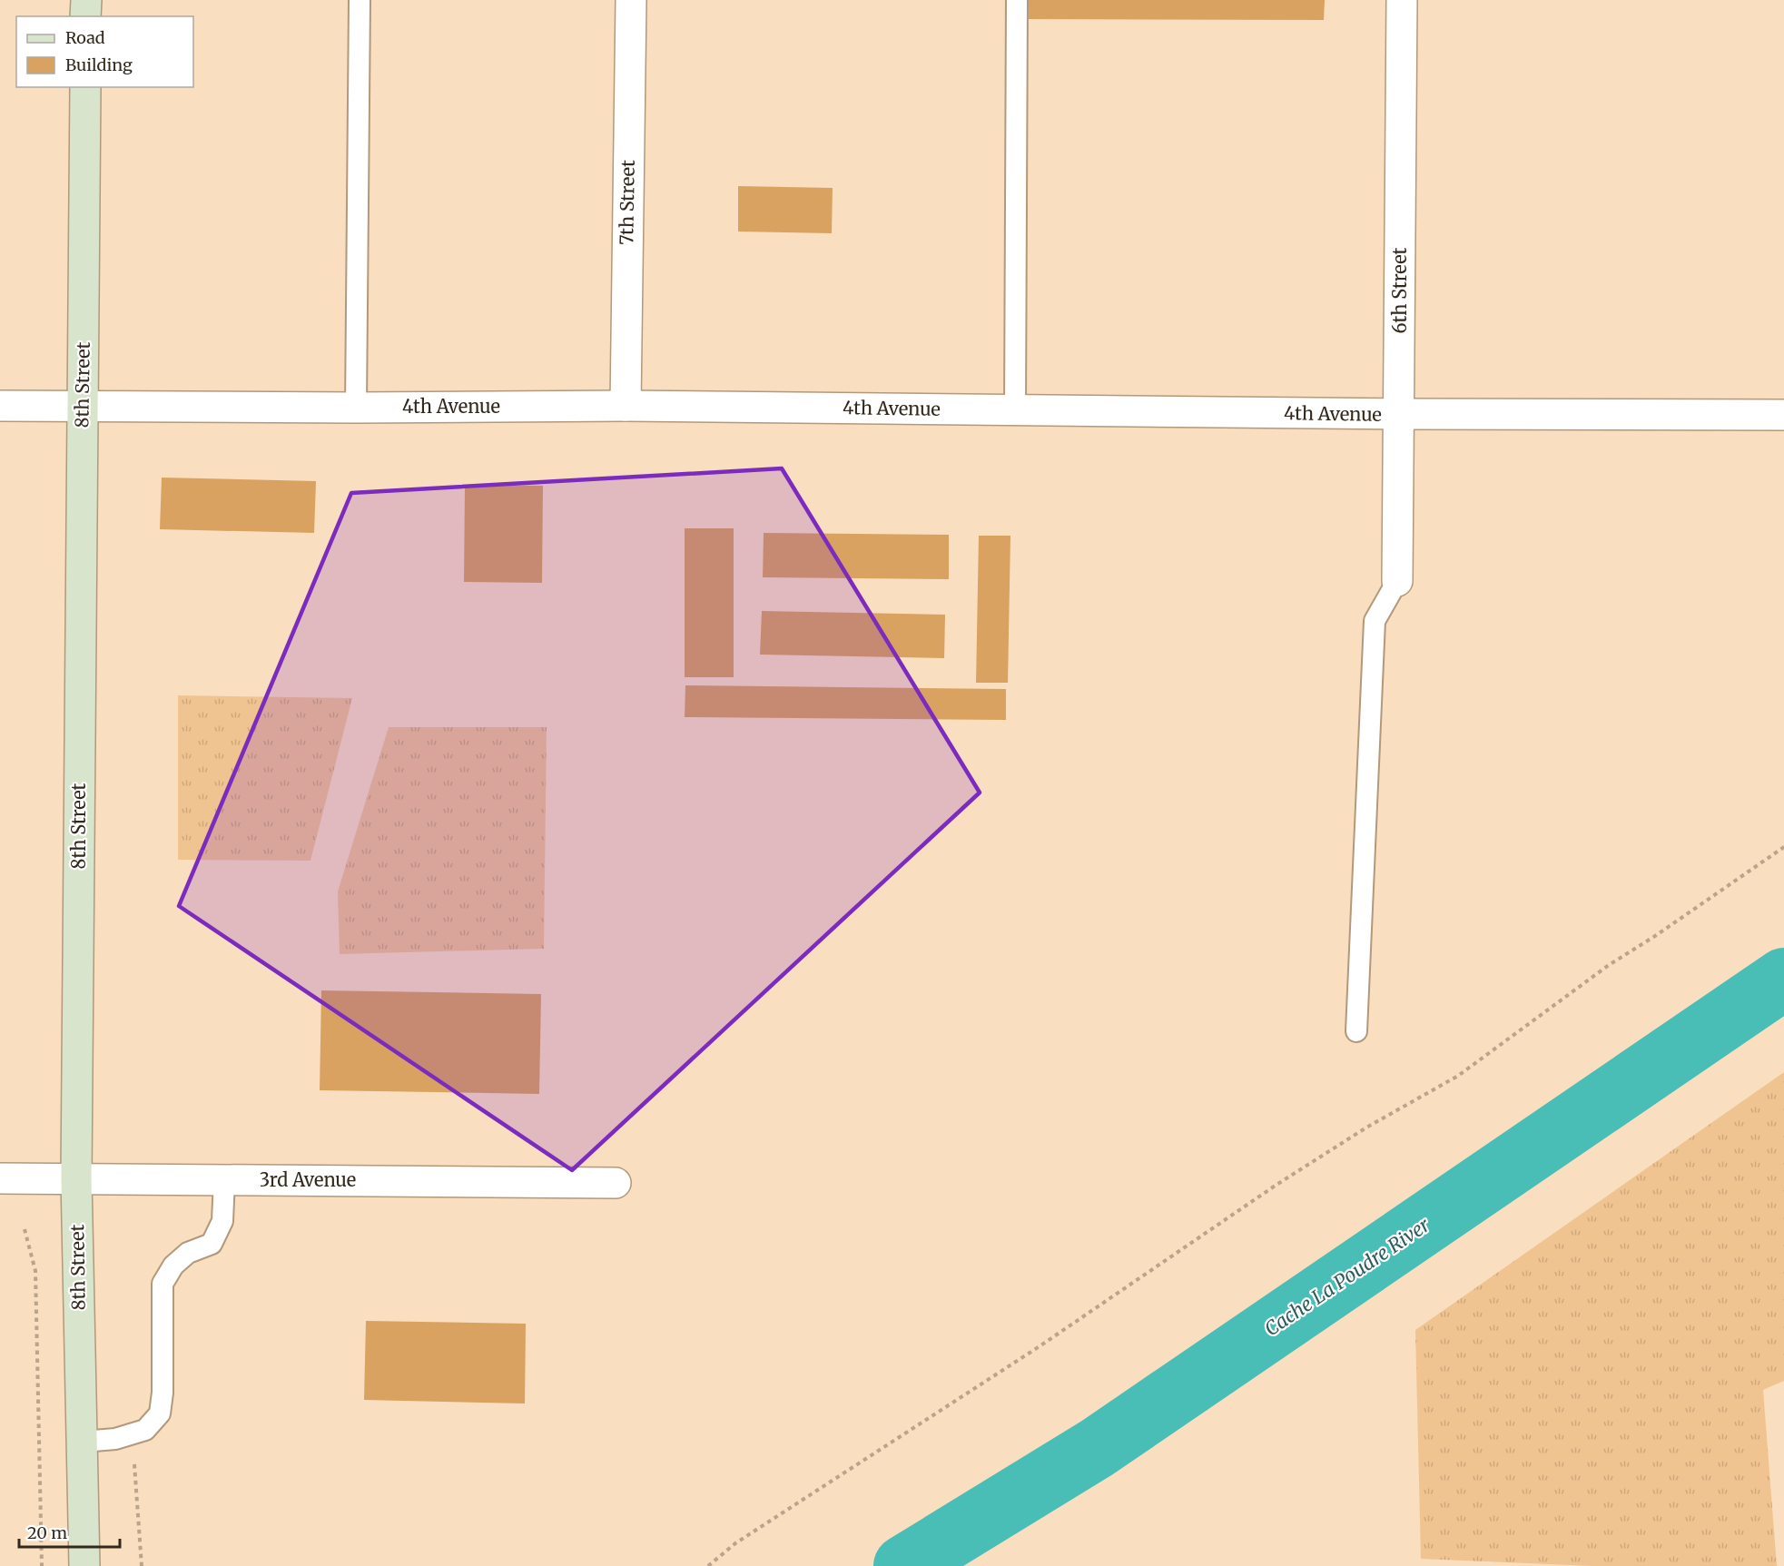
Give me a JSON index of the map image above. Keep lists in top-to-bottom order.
{
  "streets": {
    "main road": ["8th Street"],
    "street": [
      "7th Street",
      "6th Street",
      "4th Avenue",
      "3rd Avenue"
    ]
  },
  "crossings": [
    ["7th Street", "4th Avenue"],
    ["6th Street", "4th Avenue"],
    ["8th Street", "4th Avenue"],
    ["8th Street", "3rd Avenue"]
  ],
  "water": ["Cache La Poudre River"],
  "legend": ["Road", "Building"],
  "scale_bar": "20 m"
}
